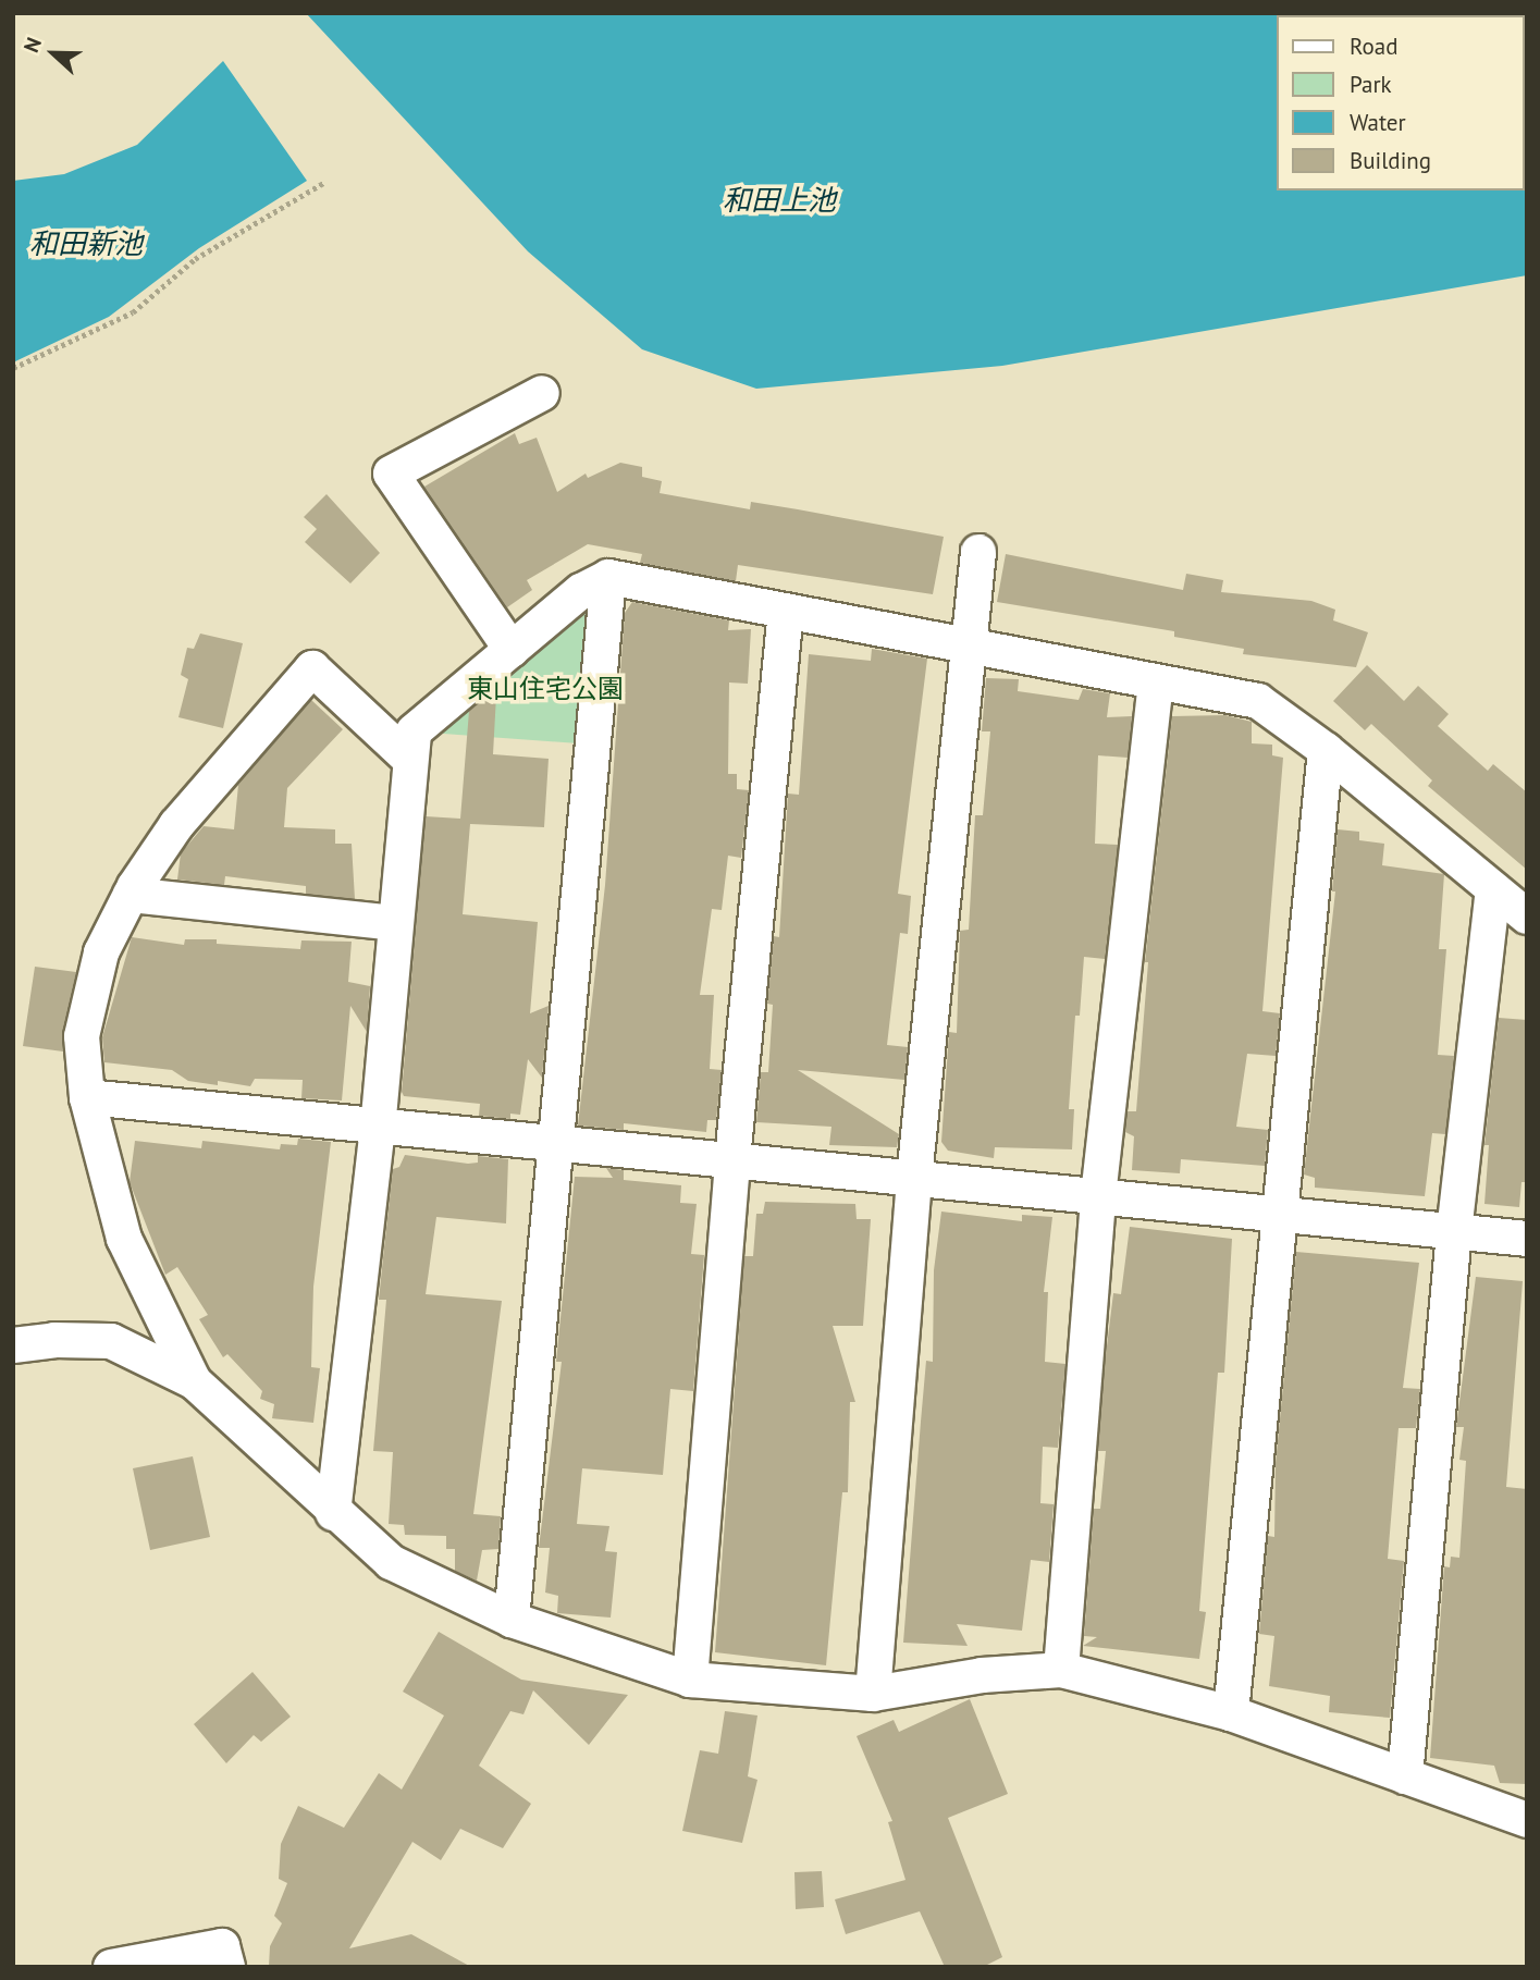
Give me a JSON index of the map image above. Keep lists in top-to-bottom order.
{
  "water": ["和田上池", "和田新池"],
  "parks": ["東山住宅公園"],
  "legend": [
    "Road",
    "Park",
    "Water",
    "Building"
  ],
  "north": "left"
}
